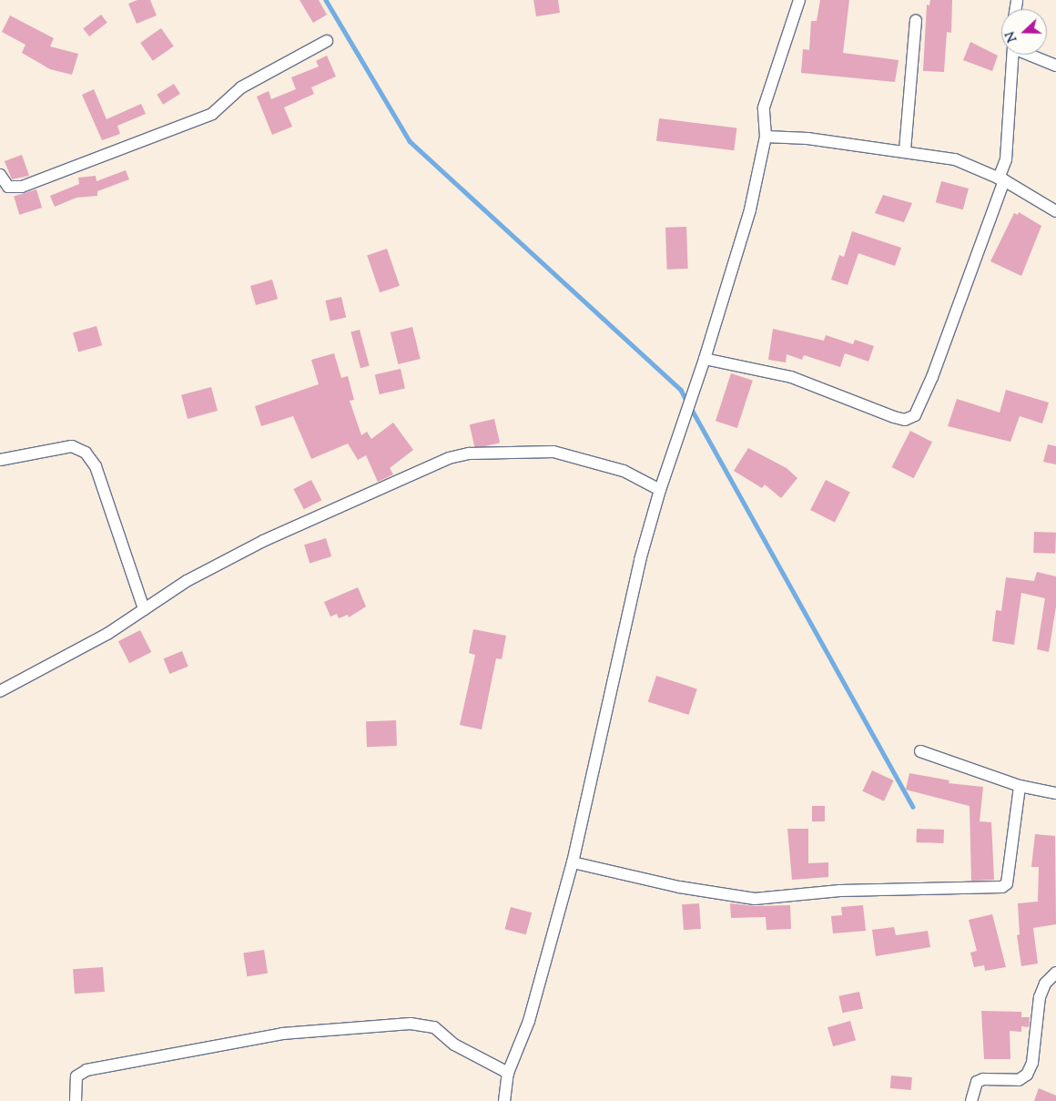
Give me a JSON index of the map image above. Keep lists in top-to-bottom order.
{
  "north": "left"
}
